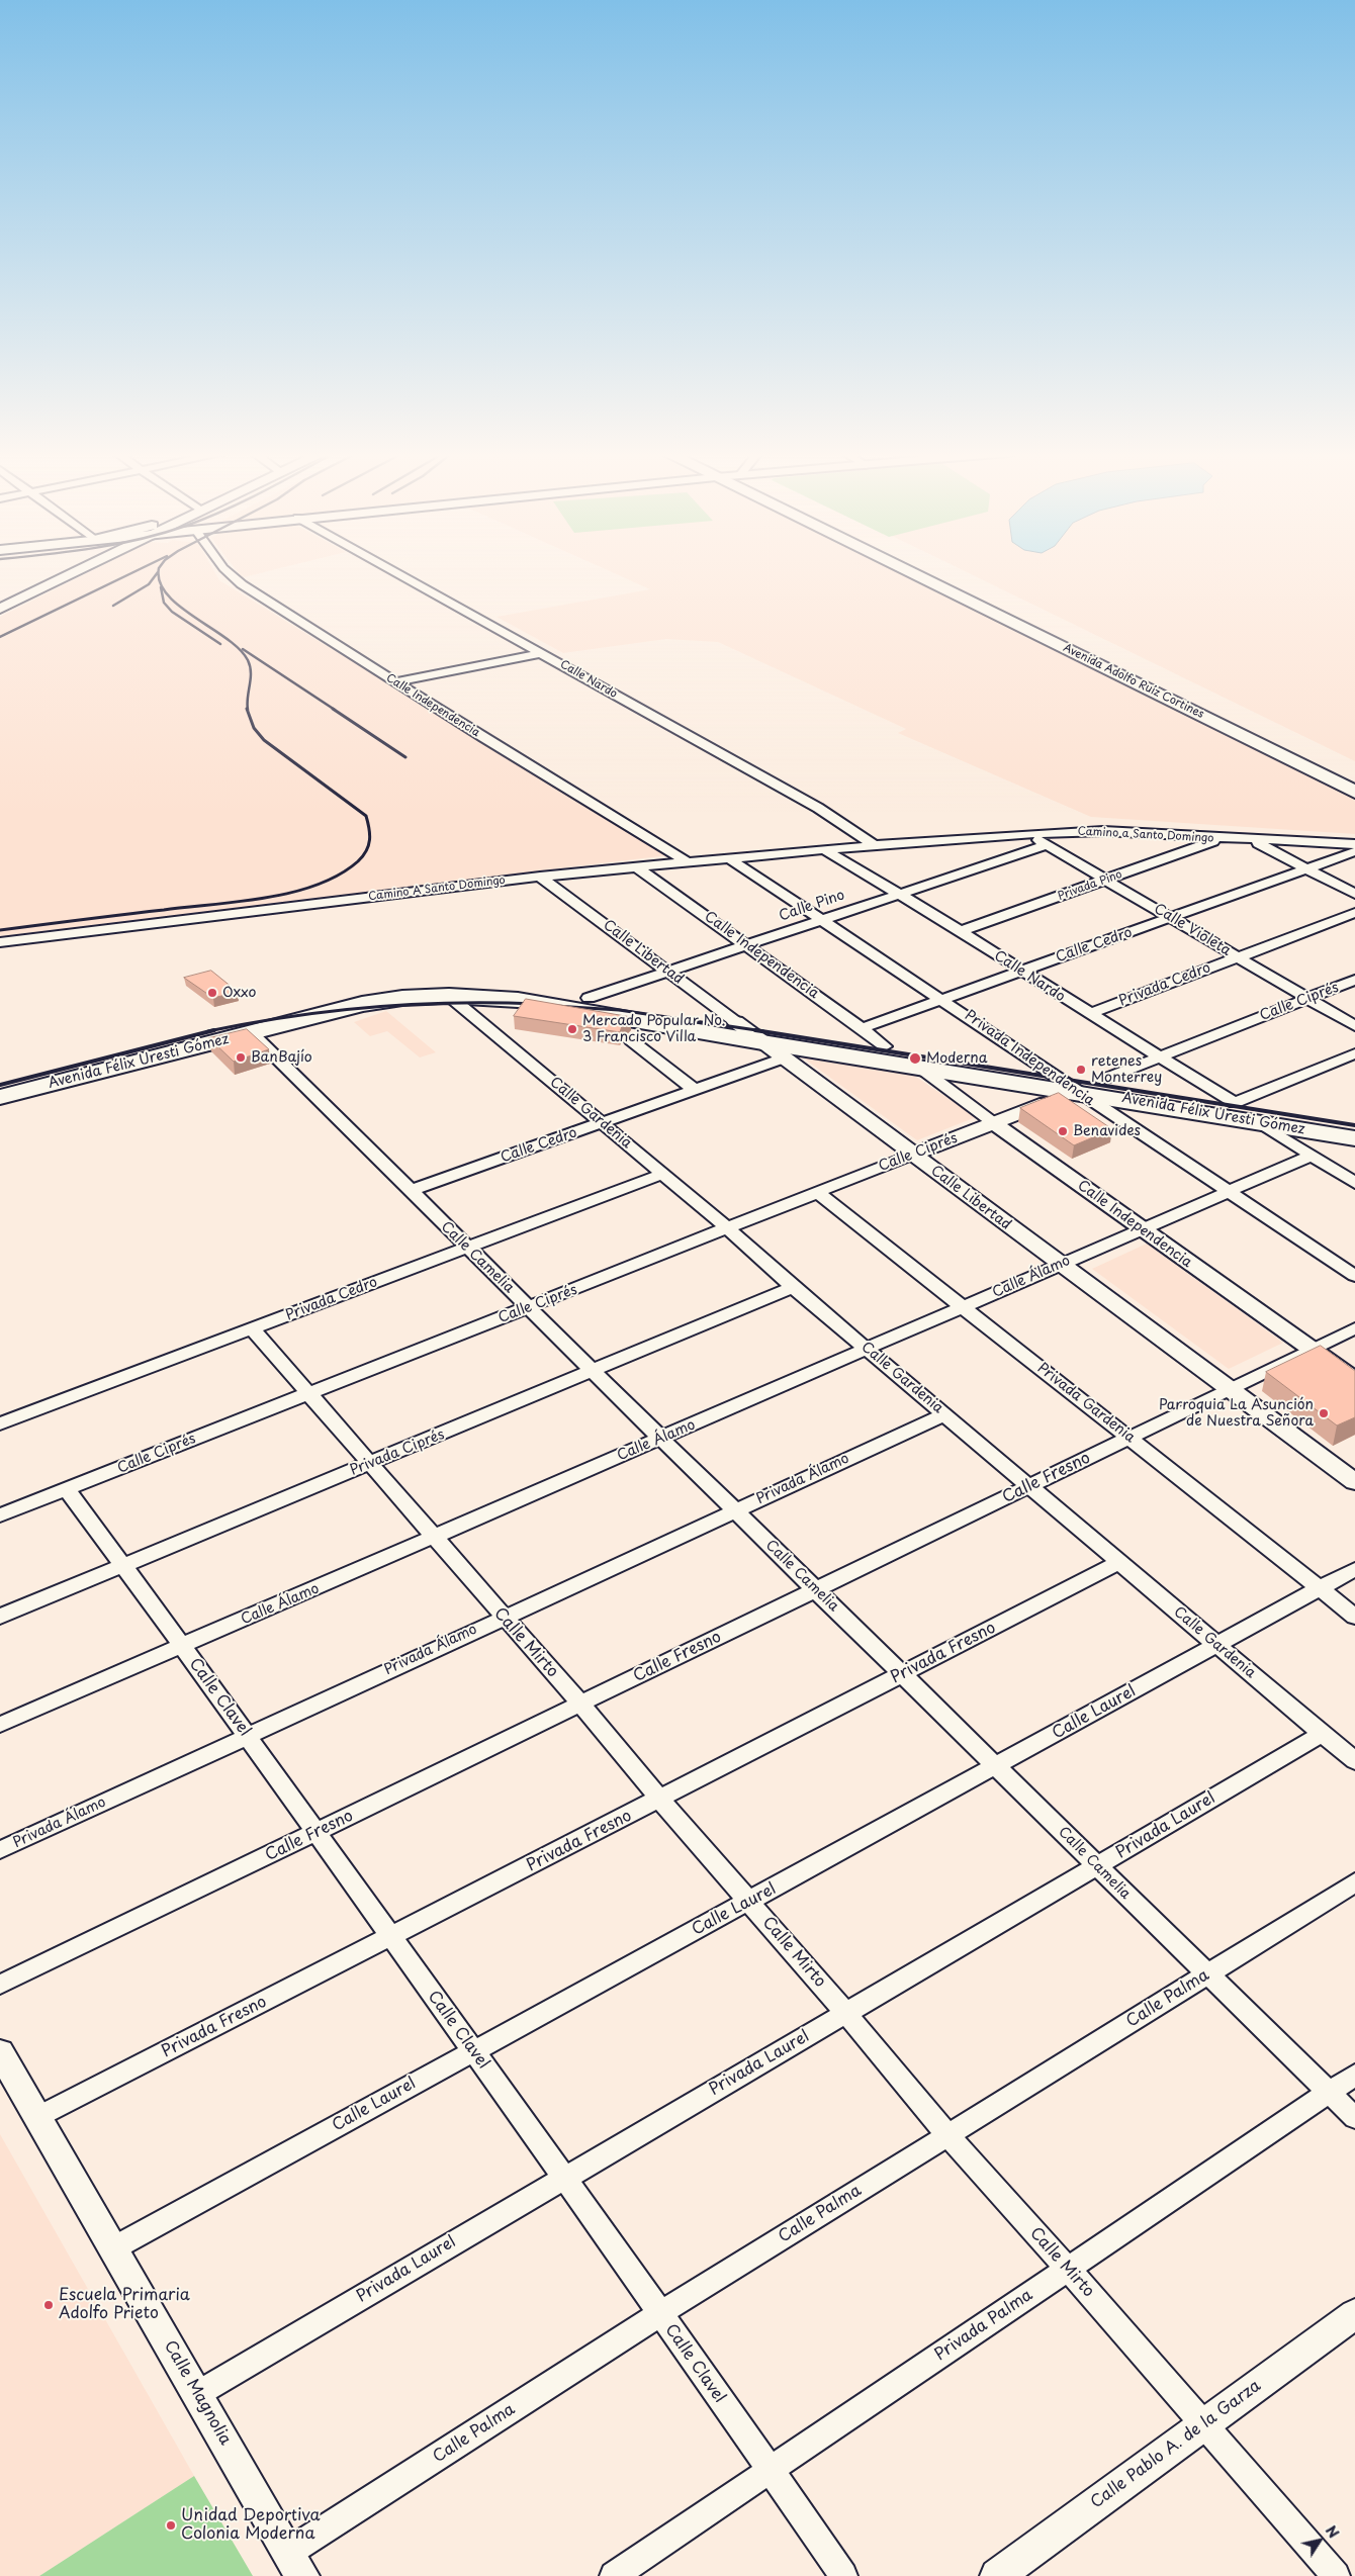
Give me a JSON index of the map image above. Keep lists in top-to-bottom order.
{
  "streets": {
    "main road": ["Avenida Adolfo Ruíz Cortines", "Avenida Félix Uresti Gómez"],
    "street": [
      "Calle Nardo",
      "Calle Independencia",
      "Camino a Santo Domingo",
      "Privada Pino",
      "Camino A Santo Domingo",
      "Calle Pino",
      "Calle Violeta",
      "Calle Cedro",
      "Calle Libertad",
      "Privada Cedro",
      "Calle Ciprés",
      "Privada Independencia",
      "Calle Gardenia",
      "Calle Camelia",
      "Calle Álamo",
      "Privada Gardenia",
      "Privada Ciprés",
      "Calle Fresno",
      "Privada Álamo",
      "Calle Mirto",
      "Privada Fresno",
      "Calle Clavel",
      "Calle Laurel",
      "Privada Laurel",
      "Calle Palma",
      "Privada Palma",
      "Calle Magnolia",
      "Calle Pablo A. de la Garza"
    ]
  },
  "crossings": [
    ["Calle Nardo", "Camino a Santo Domingo"],
    ["Calle Nardo", "Privada Pino"],
    ["Calle Nardo", "Camino A Santo Domingo"],
    ["Calle Nardo", "Calle Pino"],
    ["Calle Nardo", "Calle Cedro"],
    ["Calle Nardo", "Privada Cedro"],
    ["Calle Nardo", "Calle Ciprés"],
    ["Calle Nardo", "Avenida Félix Uresti Gómez"],
    ["Calle Independencia", "Camino A Santo Domingo"],
    ["Calle Independencia", "Calle Pino"],
    ["Calle Independencia", "Calle Cedro"],
    ["Calle Independencia", "Calle Ciprés"],
    ["Calle Independencia", "Avenida Félix Uresti Gómez"],
    ["Calle Independencia", "Calle Álamo"],
    ["Calle Independencia", "Calle Fresno"],
    ["Camino a Santo Domingo", "Privada Pino"],
    ["Camino a Santo Domingo", "Camino A Santo Domingo"],
    ["Camino a Santo Domingo", "Calle Violeta"],
    ["Privada Pino", "Calle Violeta"],
    ["Camino A Santo Domingo", "Calle Libertad"],
    ["Camino A Santo Domingo", "Privada Independencia"],
    ["Calle Pino", "Calle Violeta"],
    ["Calle Pino", "Calle Libertad"],
    ["Calle Pino", "Privada Independencia"],
    ["Calle Pino", "Avenida Félix Uresti Gómez"],
    ["Calle Violeta", "Calle Cedro"],
    ["Calle Violeta", "Privada Cedro"],
    ["Calle Violeta", "Calle Ciprés"],
    ["Calle Cedro", "Calle Libertad"],
    ["Calle Cedro", "Privada Independencia"],
    ["Calle Cedro", "Calle Gardenia"],
    ["Calle Cedro", "Calle Camelia"],
    ["Calle Libertad", "Calle Ciprés"],
    ["Calle Libertad", "Avenida Félix Uresti Gómez"],
    ["Calle Libertad", "Calle Álamo"],
    ["Calle Libertad", "Calle Fresno"],
    ["Privada Cedro", "Calle Gardenia"],
    ["Privada Cedro", "Calle Camelia"],
    ["Privada Cedro", "Calle Mirto"],
    ["Calle Ciprés", "Privada Independencia"],
    ["Calle Ciprés", "Avenida Félix Uresti Gómez"],
    ["Calle Ciprés", "Calle Gardenia"],
    ["Calle Ciprés", "Calle Camelia"],
    ["Calle Ciprés", "Privada Gardenia"],
    ["Calle Ciprés", "Calle Mirto"],
    ["Calle Ciprés", "Calle Clavel"],
    ["Privada Independencia", "Avenida Félix Uresti Gómez"],
    ["Privada Independencia", "Calle Álamo"],
    ["Avenida Félix Uresti Gómez", "Calle Gardenia"],
    ["Avenida Félix Uresti Gómez", "Calle Camelia"],
    ["Calle Gardenia", "Calle Álamo"],
    ["Calle Gardenia", "Privada Ciprés"],
    ["Calle Gardenia", "Calle Fresno"],
    ["Calle Gardenia", "Privada Álamo"],
    ["Calle Gardenia", "Privada Fresno"],
    ["Calle Gardenia", "Calle Laurel"],
    ["Calle Gardenia", "Privada Laurel"],
    ["Calle Camelia", "Calle Álamo"],
    ["Calle Camelia", "Privada Ciprés"],
    ["Calle Camelia", "Calle Fresno"],
    ["Calle Camelia", "Privada Álamo"],
    ["Calle Camelia", "Privada Fresno"],
    ["Calle Camelia", "Calle Laurel"],
    ["Calle Camelia", "Privada Laurel"],
    ["Calle Camelia", "Calle Palma"],
    ["Calle Camelia", "Privada Palma"],
    ["Calle Álamo", "Privada Gardenia"],
    ["Calle Álamo", "Calle Mirto"],
    ["Calle Álamo", "Calle Clavel"],
    ["Privada Gardenia", "Calle Fresno"],
    ["Privada Gardenia", "Calle Laurel"],
    ["Privada Ciprés", "Calle Mirto"],
    ["Privada Ciprés", "Calle Clavel"],
    ["Calle Fresno", "Calle Mirto"],
    ["Calle Fresno", "Calle Clavel"],
    ["Privada Álamo", "Calle Mirto"],
    ["Privada Álamo", "Calle Clavel"],
    ["Calle Mirto", "Privada Fresno"],
    ["Calle Mirto", "Calle Laurel"],
    ["Calle Mirto", "Privada Laurel"],
    ["Calle Mirto", "Calle Palma"],
    ["Calle Mirto", "Privada Palma"],
    ["Calle Mirto", "Calle Pablo A. de la Garza"],
    ["Privada Fresno", "Calle Clavel"],
    ["Privada Fresno", "Calle Magnolia"],
    ["Calle Clavel", "Calle Laurel"],
    ["Calle Clavel", "Privada Laurel"],
    ["Calle Clavel", "Calle Palma"],
    ["Calle Clavel", "Privada Palma"],
    ["Calle Laurel", "Calle Magnolia"],
    ["Privada Laurel", "Calle Magnolia"],
    ["Calle Palma", "Calle Magnolia"]
  ],
  "places": [
    "Oxxo",
    "Mercado Popular No. 3 Francisco Villa",
    "BanBajío",
    "Moderna",
    "retenes Monterrey",
    "Benavides",
    "Parroquia La Asunción de Nuestra Señora",
    "Escuela Primaria Adolfo Prieto",
    "Unidad Deportiva Colonia Moderna"
  ],
  "north": "top right"
}
